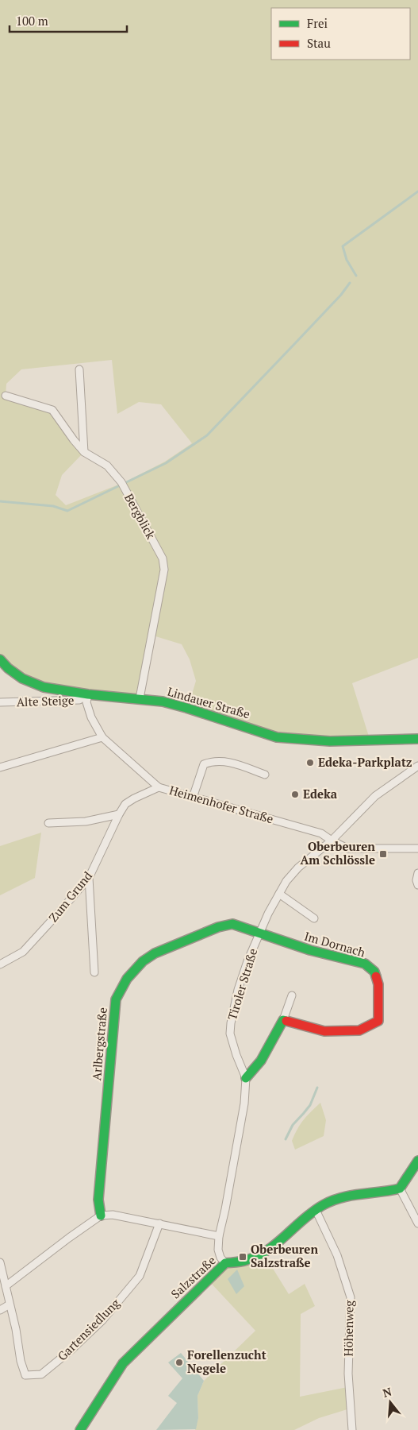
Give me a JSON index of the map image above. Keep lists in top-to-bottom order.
{
  "streets": {
    "street": [
      "Bergblick",
      "Alte Steige",
      "Lindauer Straße",
      "Heimenhofer Straße",
      "Zum Grund",
      "Im Dornach",
      "Tiroler Straße",
      "Arlbergstraße",
      "Salzstraße",
      "Höhenweg",
      "Gartensiedlung"
    ]
  },
  "crossings": [
    ["Bergblick", "Lindauer Straße"],
    ["Alte Steige", "Lindauer Straße"],
    ["Alte Steige", "Heimenhofer Straße"],
    ["Lindauer Straße", "Heimenhofer Straße"],
    ["Heimenhofer Straße", "Zum Grund"],
    ["Heimenhofer Straße", "Tiroler Straße"],
    ["Im Dornach", "Tiroler Straße"],
    ["Im Dornach", "Arlbergstraße"],
    ["Tiroler Straße", "Arlbergstraße"],
    ["Tiroler Straße", "Salzstraße"],
    ["Salzstraße", "Höhenweg"]
  ],
  "places": {
    "other": ["Edeka-Parkplatz", "Edeka", "Forellenzucht Negele"],
    "transit": ["Oberbeuren Am Schlössle", "Oberbeuren Salzstraße"]
  },
  "legend": ["Frei", "Stau"],
  "scale_bar": "100 m",
  "north": "top"
}
